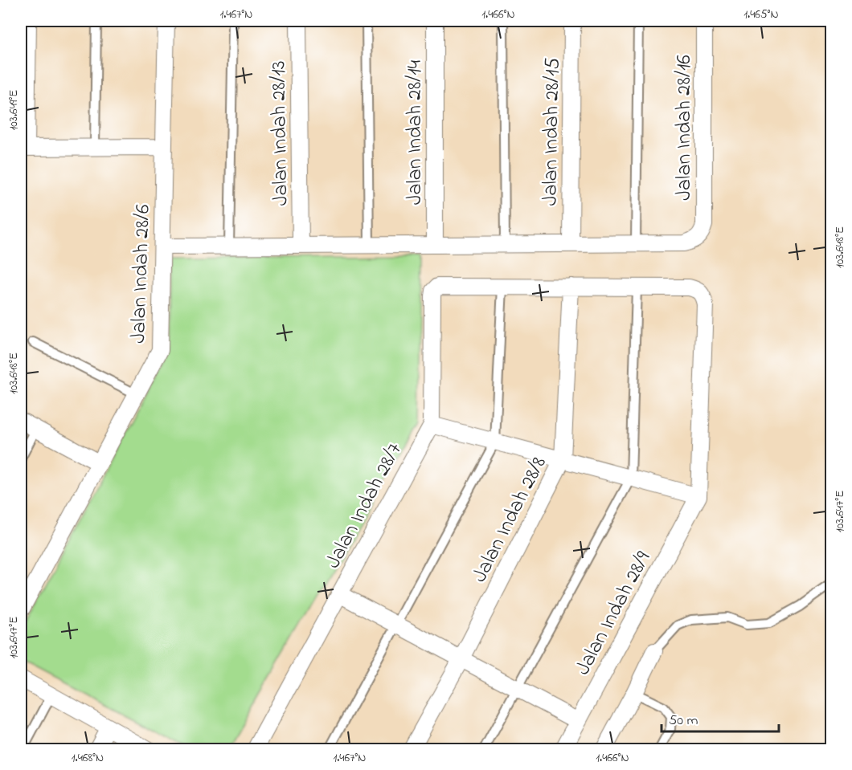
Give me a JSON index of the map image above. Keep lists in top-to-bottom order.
{
  "streets": {
    "street": [
      "Jalan Indah 28/16",
      "Jalan Indah 28/15",
      "Jalan Indah 28/14",
      "Jalan Indah 28/13",
      "Jalan Indah 28/6",
      "Jalan Indah 28/7",
      "Jalan Indah 28/8",
      "Jalan Indah 28/9"
    ]
  },
  "scale_bar": "50 m",
  "coordinates": [
    "1.467°N",
    "1.466°N",
    "1.465°N",
    "103.649°E",
    "103.648°E",
    "103.647°E",
    "1.468°N"
  ]
}
